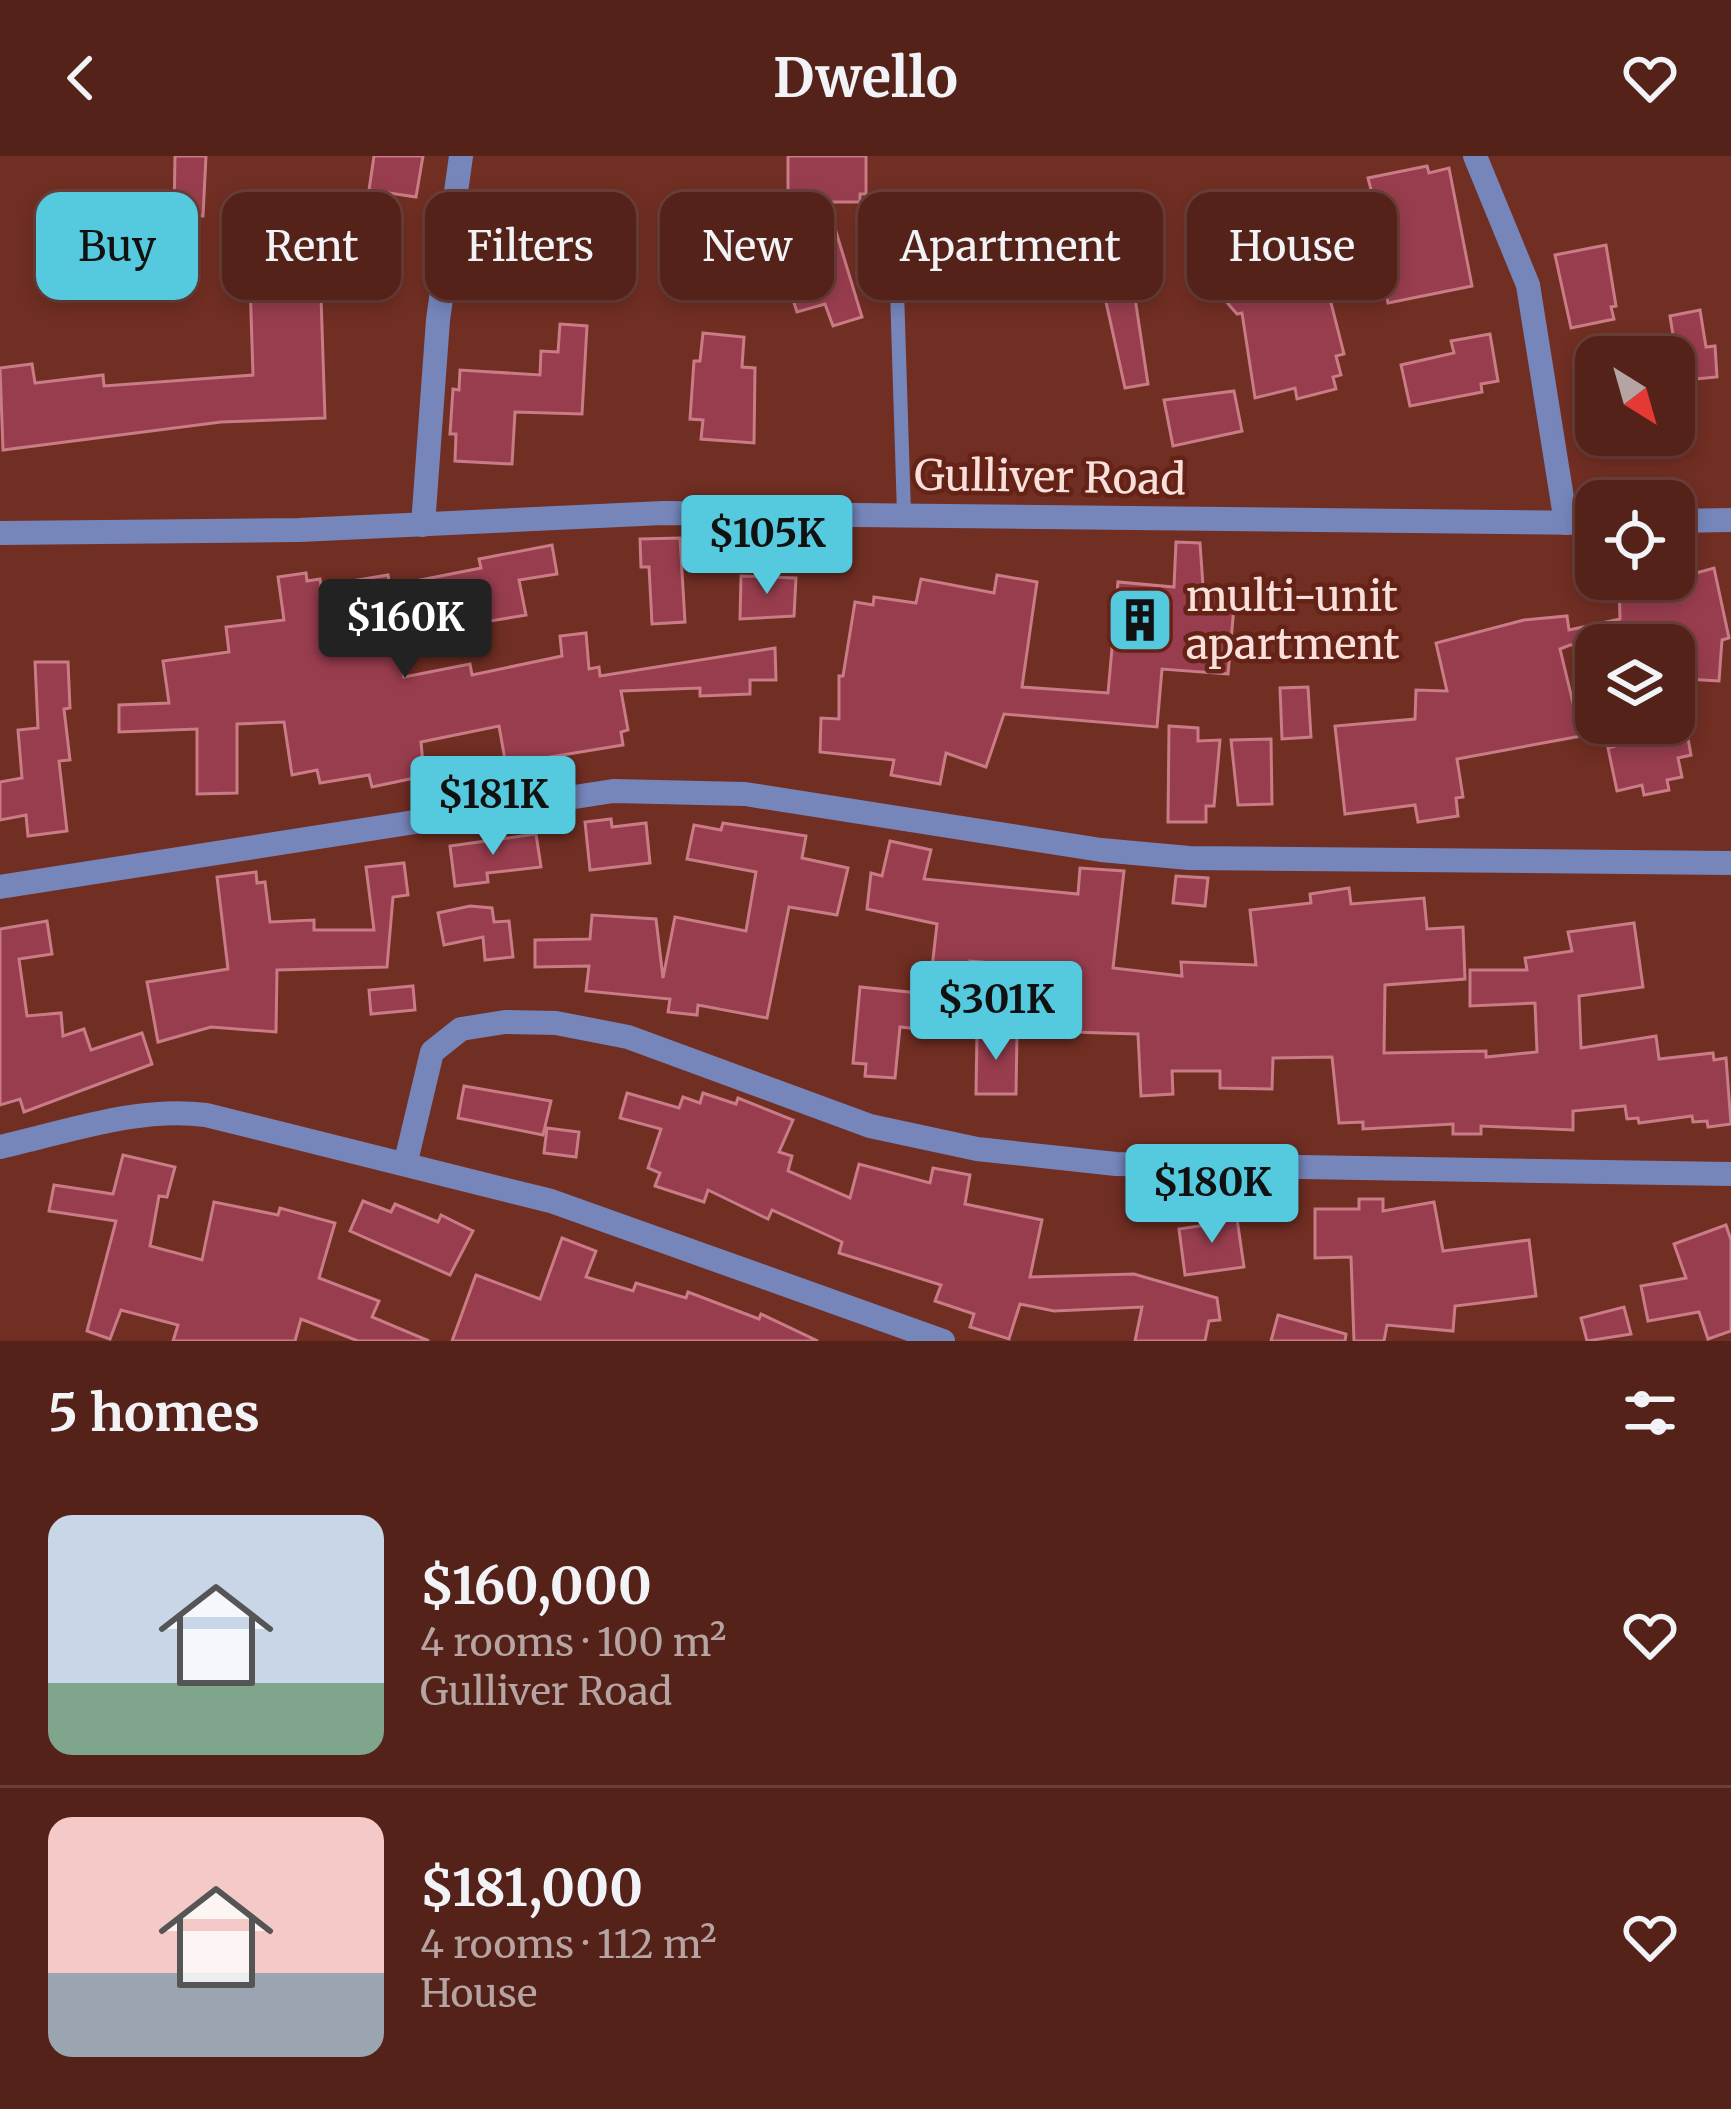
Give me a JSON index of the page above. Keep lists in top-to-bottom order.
{
  "streets": {
    "street": ["Gulliver Road"]
  },
  "places": {
    "building": ["multi-unit apartment"]
  },
  "north": "bottom right",
  "page": {
    "header": "Dwello",
    "chip": [
      "Buy",
      "Rent",
      "Filters",
      "New",
      "Apartment",
      "House"
    ],
    "price": [
      "$105K",
      "$160K",
      "$181K",
      "$301K",
      "$180K"
    ],
    "heading": "5 homes",
    "list": [
      {
        "name": "$160,000",
        "note": "4 rooms · 100 m² · Gulliver Road"
      },
      {
        "name": "$181,000",
        "note": "4 rooms · 112 m² · House"
      }
    ]
  }
}
